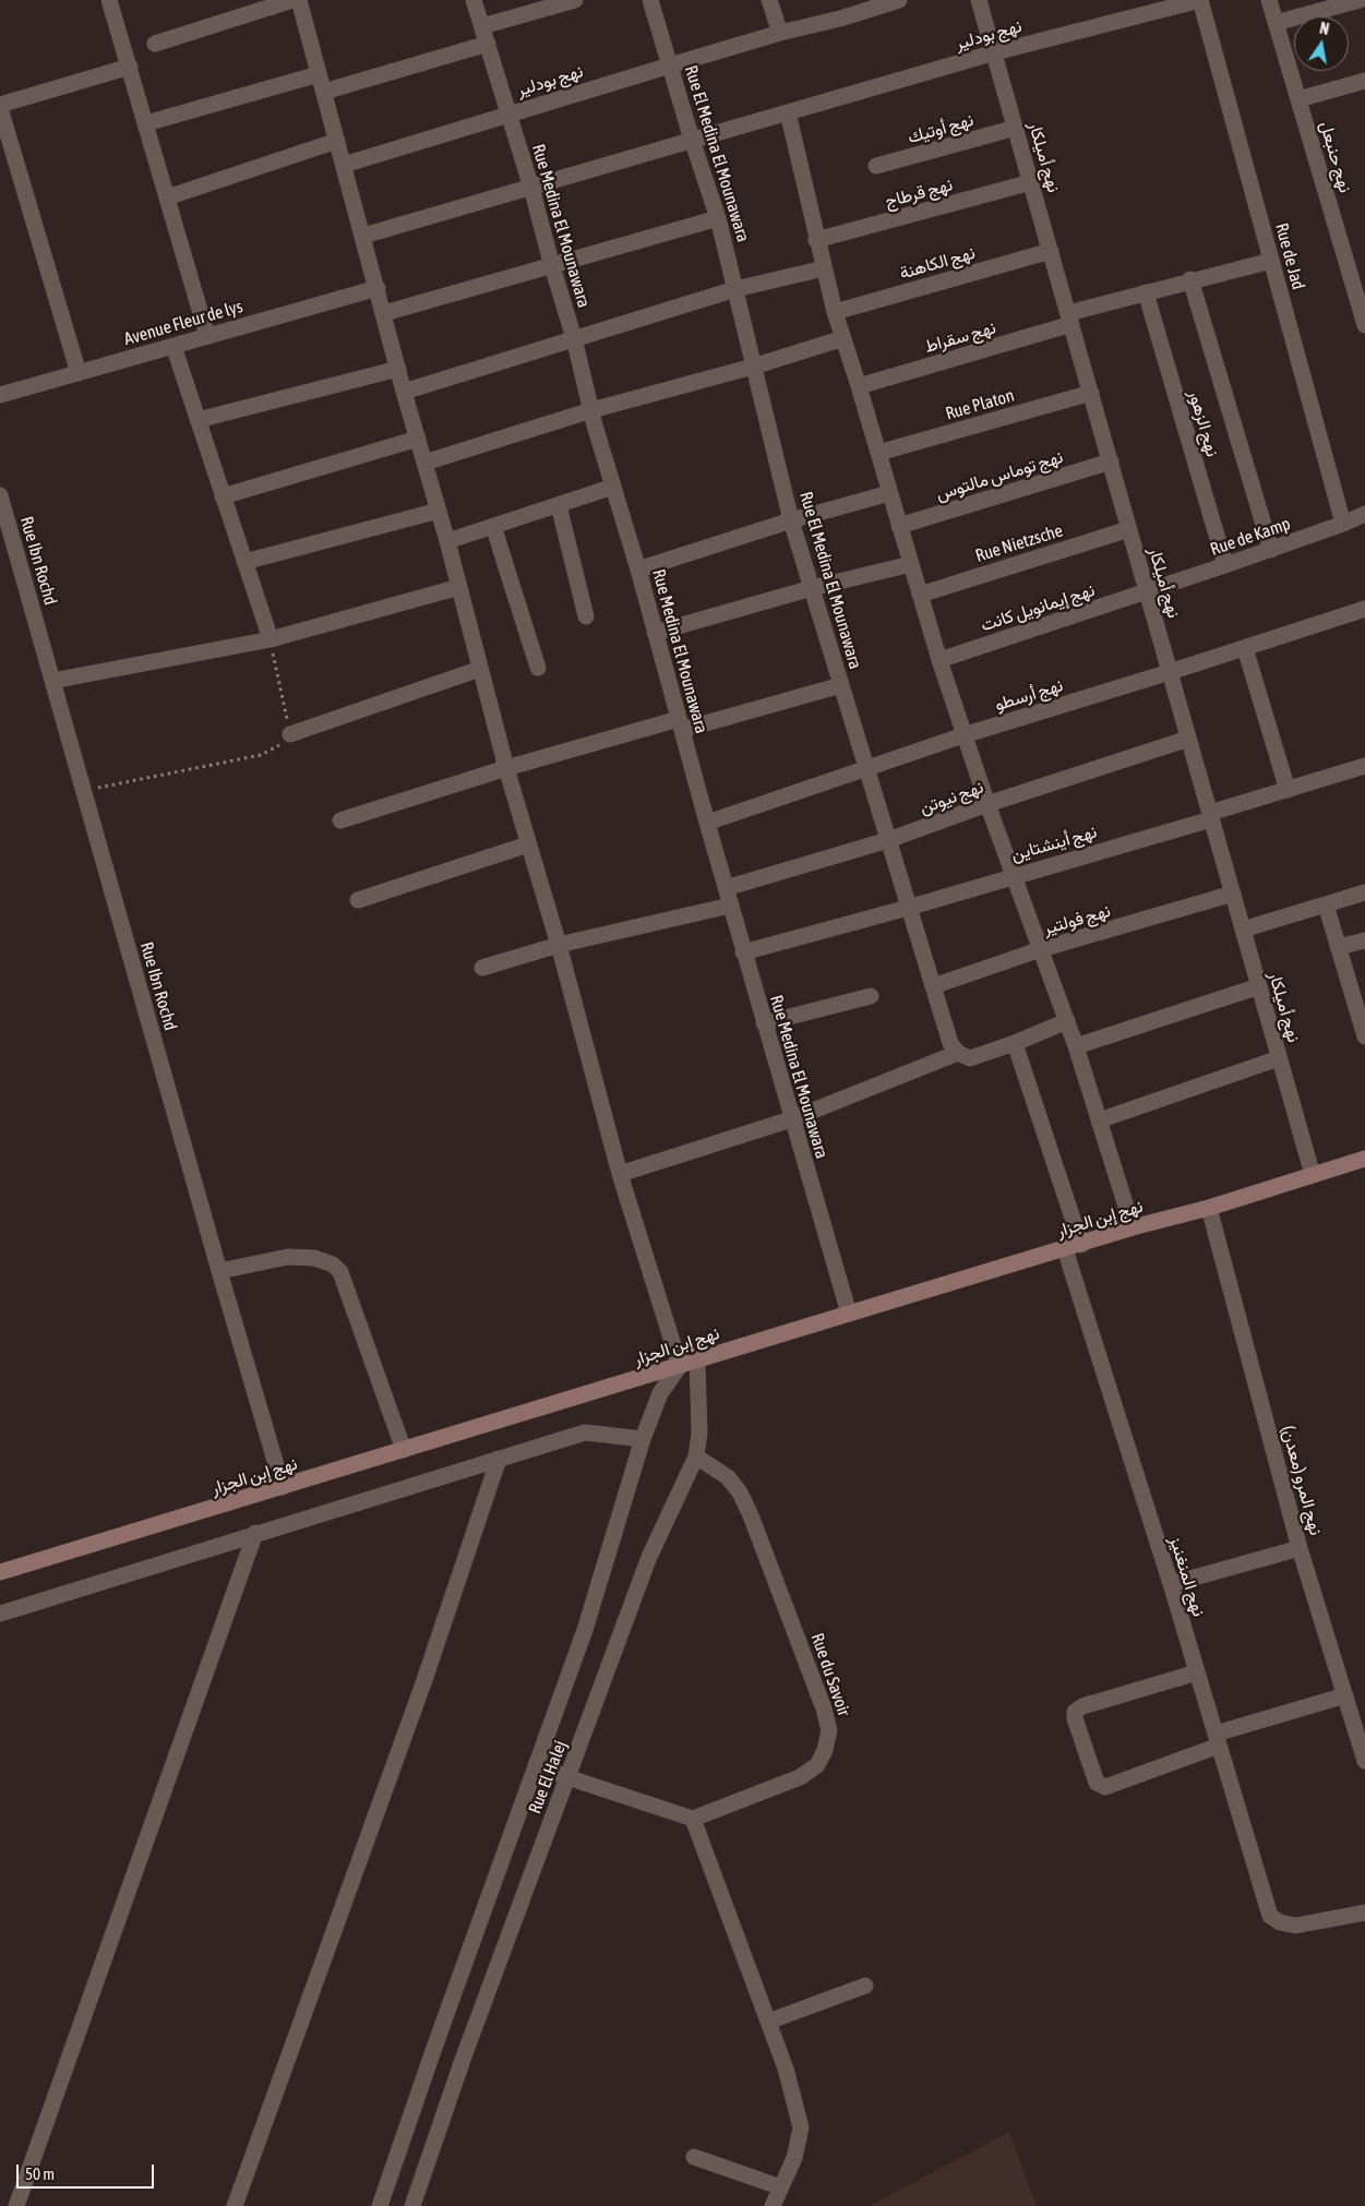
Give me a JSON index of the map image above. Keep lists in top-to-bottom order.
{
  "streets": {
    "street": [
      "نهج بودلير",
      "نهج أوتيك",
      "Rue El Medina El Mounawara",
      "نهج أميلكار",
      "نهج حنبعل",
      "نهج قرطاج",
      "Rue Medina El Mounawara",
      "Rue de Jad",
      "نهج الكاهنة",
      "Avenue Fleur de lys",
      "نهج سقراط",
      "Rue Platon",
      "نهج الزهور",
      "نهج توماس مالتوس",
      "Rue de Kamp",
      "Rue Nietzsche",
      "Rue Ibn Rochd",
      "نهج إيمانويل كانت",
      "نهج أرسطو",
      "نهج نيوتن",
      "نهج أينشتاين",
      "نهج فولتير",
      "نهج إبن الجزار",
      "نهج المرو (معدن)",
      "نهج المنغنيز",
      "Rue du Savoir",
      "Rue El Halej"
    ]
  },
  "crossings": [
    ["نهج بودلير", "Rue El Medina El Mounawara"],
    ["نهج بودلير", "نهج أميلكار"],
    ["نهج بودلير", "Rue Medina El Mounawara"],
    ["نهج بودلير", "Rue de Jad"],
    ["نهج أوتيك", "نهج أميلكار"],
    ["Rue El Medina El Mounawara", "نهج أرسطو"],
    ["Rue El Medina El Mounawara", "نهج نيوتن"],
    ["Rue El Medina El Mounawara", "نهج أينشتاين"],
    ["Rue El Medina El Mounawara", "نهج فولتير"],
    ["نهج أميلكار", "نهج قرطاج"],
    ["نهج أميلكار", "نهج الكاهنة"],
    ["نهج أميلكار", "نهج سقراط"],
    ["نهج أميلكار", "Rue Platon"],
    ["نهج أميلكار", "نهج توماس مالتوس"],
    ["نهج أميلكار", "Rue de Kamp"],
    ["نهج أميلكار", "Rue Nietzsche"],
    ["نهج أميلكار", "نهج إيمانويل كانت"],
    ["نهج أميلكار", "نهج أرسطو"],
    ["نهج أميلكار", "نهج نيوتن"],
    ["نهج أميلكار", "نهج أينشتاين"],
    ["نهج أميلكار", "نهج فولتير"],
    ["نهج أميلكار", "نهج إبن الجزار"],
    ["Rue Medina El Mounawara", "نهج أرسطو"],
    ["Rue Medina El Mounawara", "نهج نيوتن"],
    ["Rue Medina El Mounawara", "نهج أينشتاين"],
    ["Rue Medina El Mounawara", "نهج إبن الجزار"],
    ["Rue de Jad", "نهج سقراط"],
    ["Rue de Jad", "Rue de Kamp"],
    ["نهج سقراط", "نهج الزهور"],
    ["نهج الزهور", "Rue de Kamp"],
    ["Rue de Kamp", "نهج إيمانويل كانت"],
    ["Rue Ibn Rochd", "نهج إبن الجزار"],
    ["نهج إبن الجزار", "نهج المرو (معدن)"],
    ["نهج إبن الجزار", "نهج المنغنيز"],
    ["نهج إبن الجزار", "Rue El Halej"],
    ["Rue du Savoir", "Rue El Halej"]
  ],
  "scale_bar": "50 m",
  "north": "top"
}
